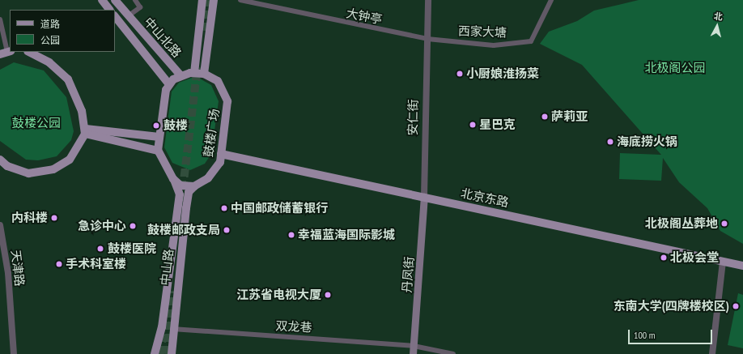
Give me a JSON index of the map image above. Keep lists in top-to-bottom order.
{
  "streets": {
    "main road": [
      "中山北路",
      "鼓楼广场",
      "北京东路",
      "中山路",
      "丹凤街"
    ],
    "street": [
      "大钟亭",
      "西家大塘",
      "安仁街",
      "天津路",
      "双龙巷"
    ]
  },
  "crossings": [
    ["大钟亭", "西家大塘"],
    ["大钟亭", "安仁街"],
    ["西家大塘", "安仁街"],
    ["中山北路", "鼓楼广场"],
    ["中山北路", "北京东路"],
    ["中山北路", "中山路"],
    ["安仁街", "北京东路"],
    ["安仁街", "丹凤街"],
    ["鼓楼广场", "北京东路"],
    ["鼓楼广场", "中山路"],
    ["北京东路", "中山路"],
    ["北京东路", "丹凤街"],
    ["中山路", "双龙巷"],
    ["丹凤街", "双龙巷"]
  ],
  "parks": ["北极阁公园", "鼓楼公园"],
  "places": [
    "小厨娘淮扬菜",
    "萨莉亚",
    "星巴克",
    "鼓楼",
    "海底捞火锅",
    "中国邮政储蓄银行",
    "内科楼",
    "北极阁丛葬地",
    "急诊中心",
    "鼓楼邮政支局",
    "幸福蓝海国际影城",
    "鼓楼医院",
    "北极会堂",
    "手术科室楼",
    "江苏省电视大厦",
    "东南大学(四牌楼校区)"
  ],
  "legend": ["道路", "公园"],
  "scale_bar": "100 m",
  "north": "top"
}
